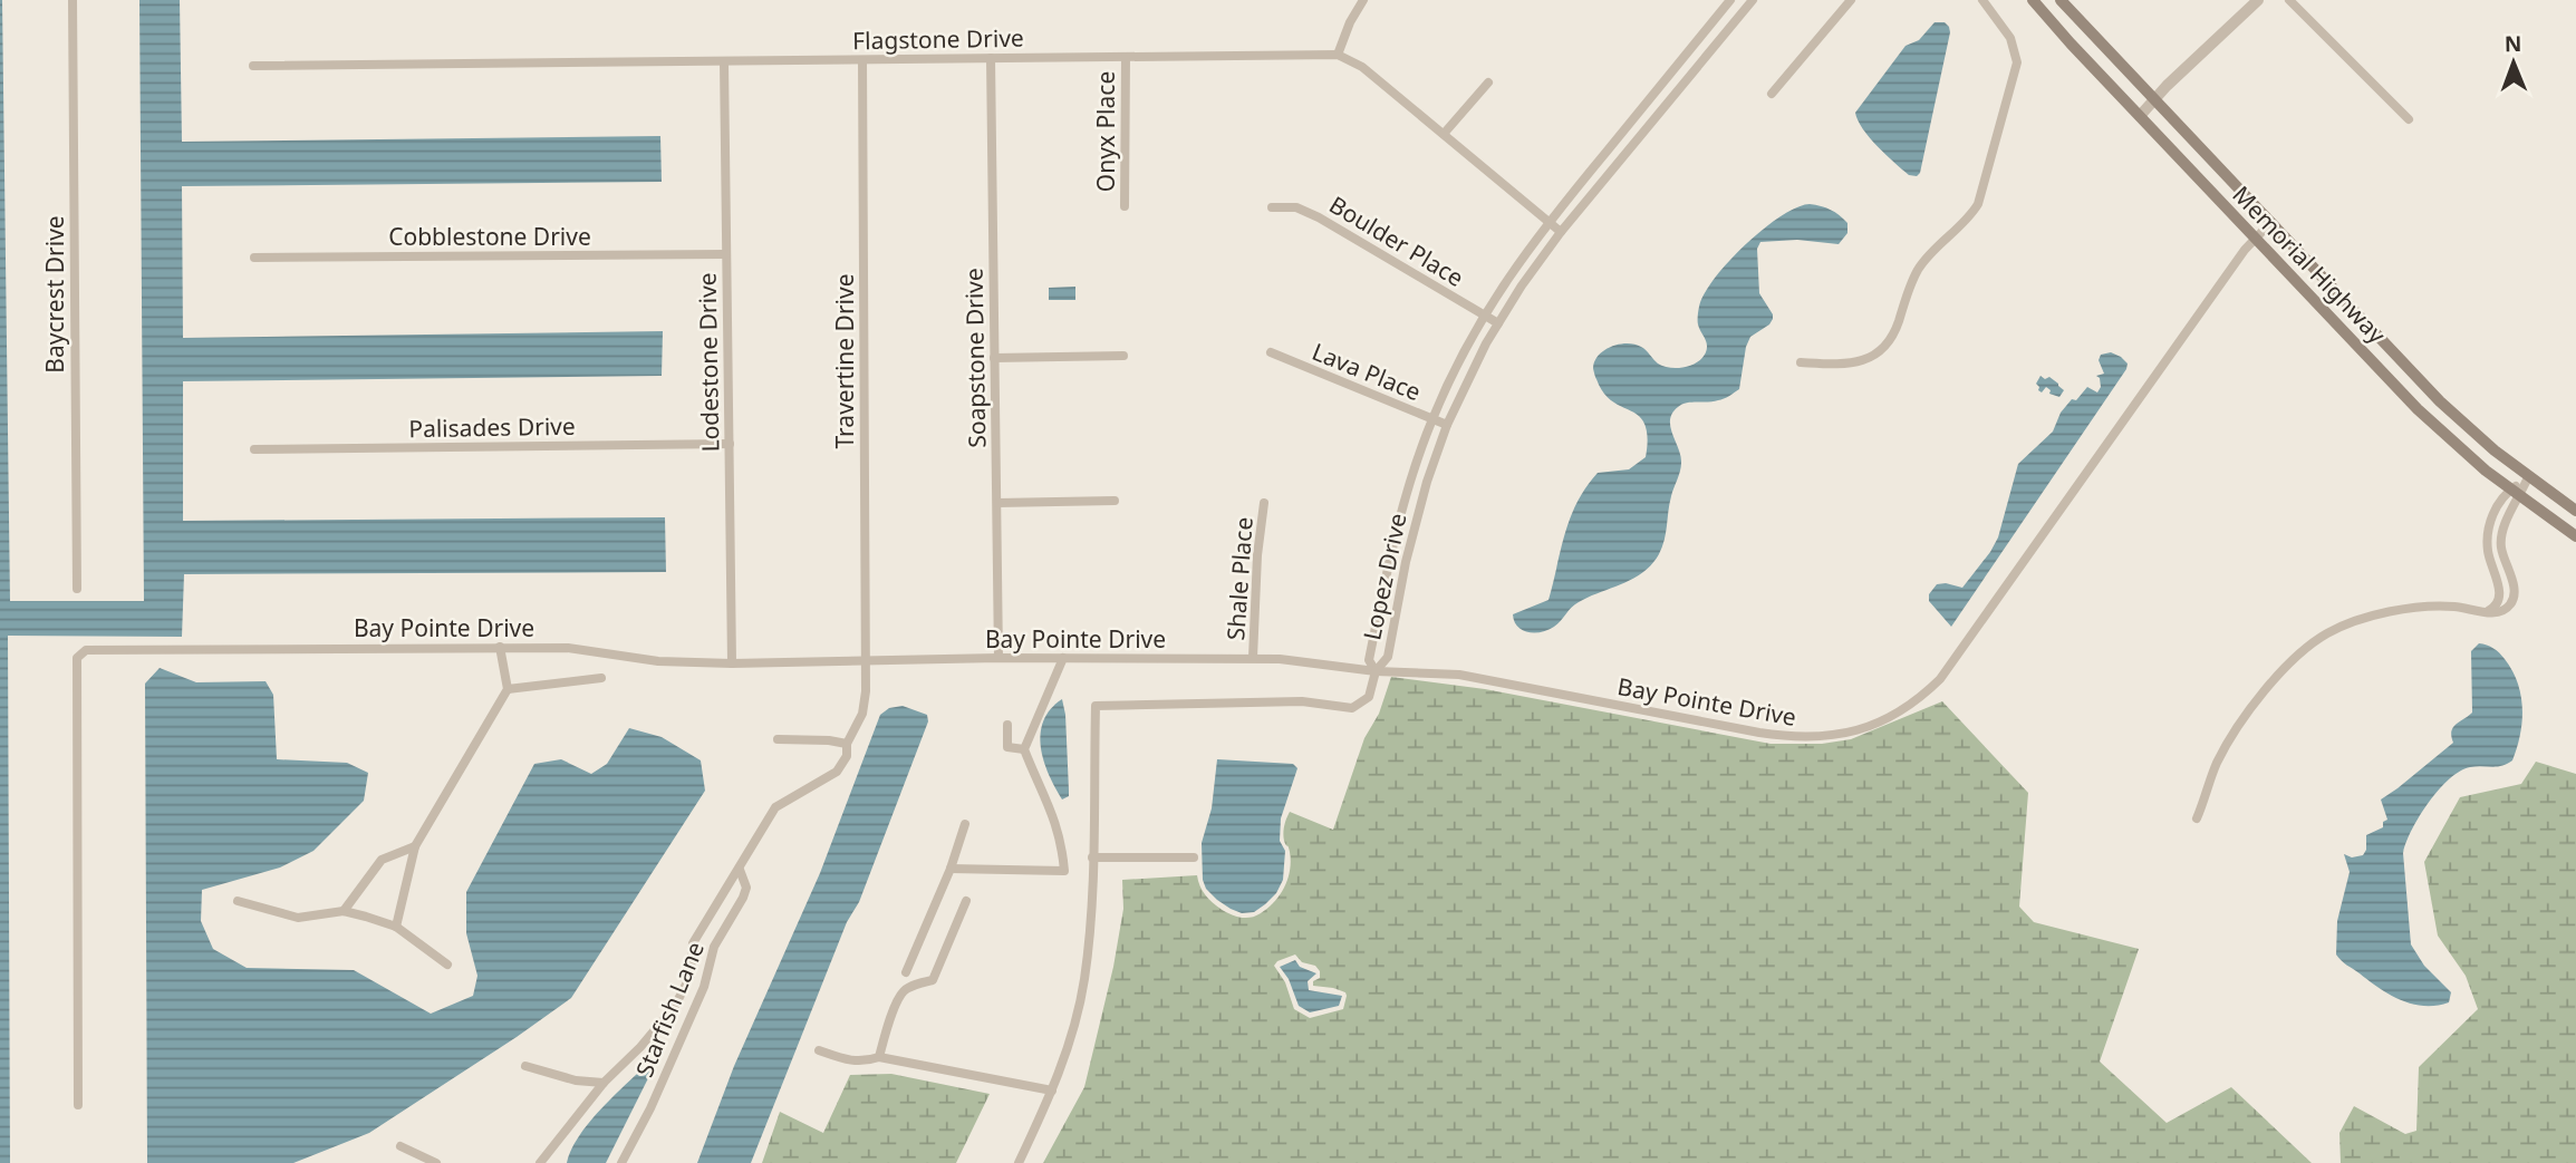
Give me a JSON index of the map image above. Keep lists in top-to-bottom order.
{
  "streets": {
    "main road": ["Memorial Highway"],
    "street": [
      "Flagstone Drive",
      "Onyx Place",
      "Cobblestone Drive",
      "Boulder Place",
      "Baycrest Drive",
      "Soapstone Drive",
      "Travertine Drive",
      "Lodestone Drive",
      "Lava Place",
      "Palisades Drive",
      "Lopez Drive",
      "Shale Place",
      "Bay Pointe Drive",
      "Starfish Lane"
    ]
  },
  "crossings": [
    ["Flagstone Drive", "Onyx Place"],
    ["Flagstone Drive", "Soapstone Drive"],
    ["Flagstone Drive", "Travertine Drive"],
    ["Flagstone Drive", "Lodestone Drive"],
    ["Cobblestone Drive", "Lodestone Drive"],
    ["Boulder Place", "Lopez Drive"],
    ["Memorial Highway", "Bay Pointe Drive"],
    ["Soapstone Drive", "Bay Pointe Drive"],
    ["Travertine Drive", "Bay Pointe Drive"],
    ["Travertine Drive", "Starfish Lane"],
    ["Lodestone Drive", "Palisades Drive"],
    ["Lodestone Drive", "Bay Pointe Drive"],
    ["Lava Place", "Lopez Drive"],
    ["Lopez Drive", "Bay Pointe Drive"],
    ["Shale Place", "Bay Pointe Drive"]
  ],
  "north": "top"
}
